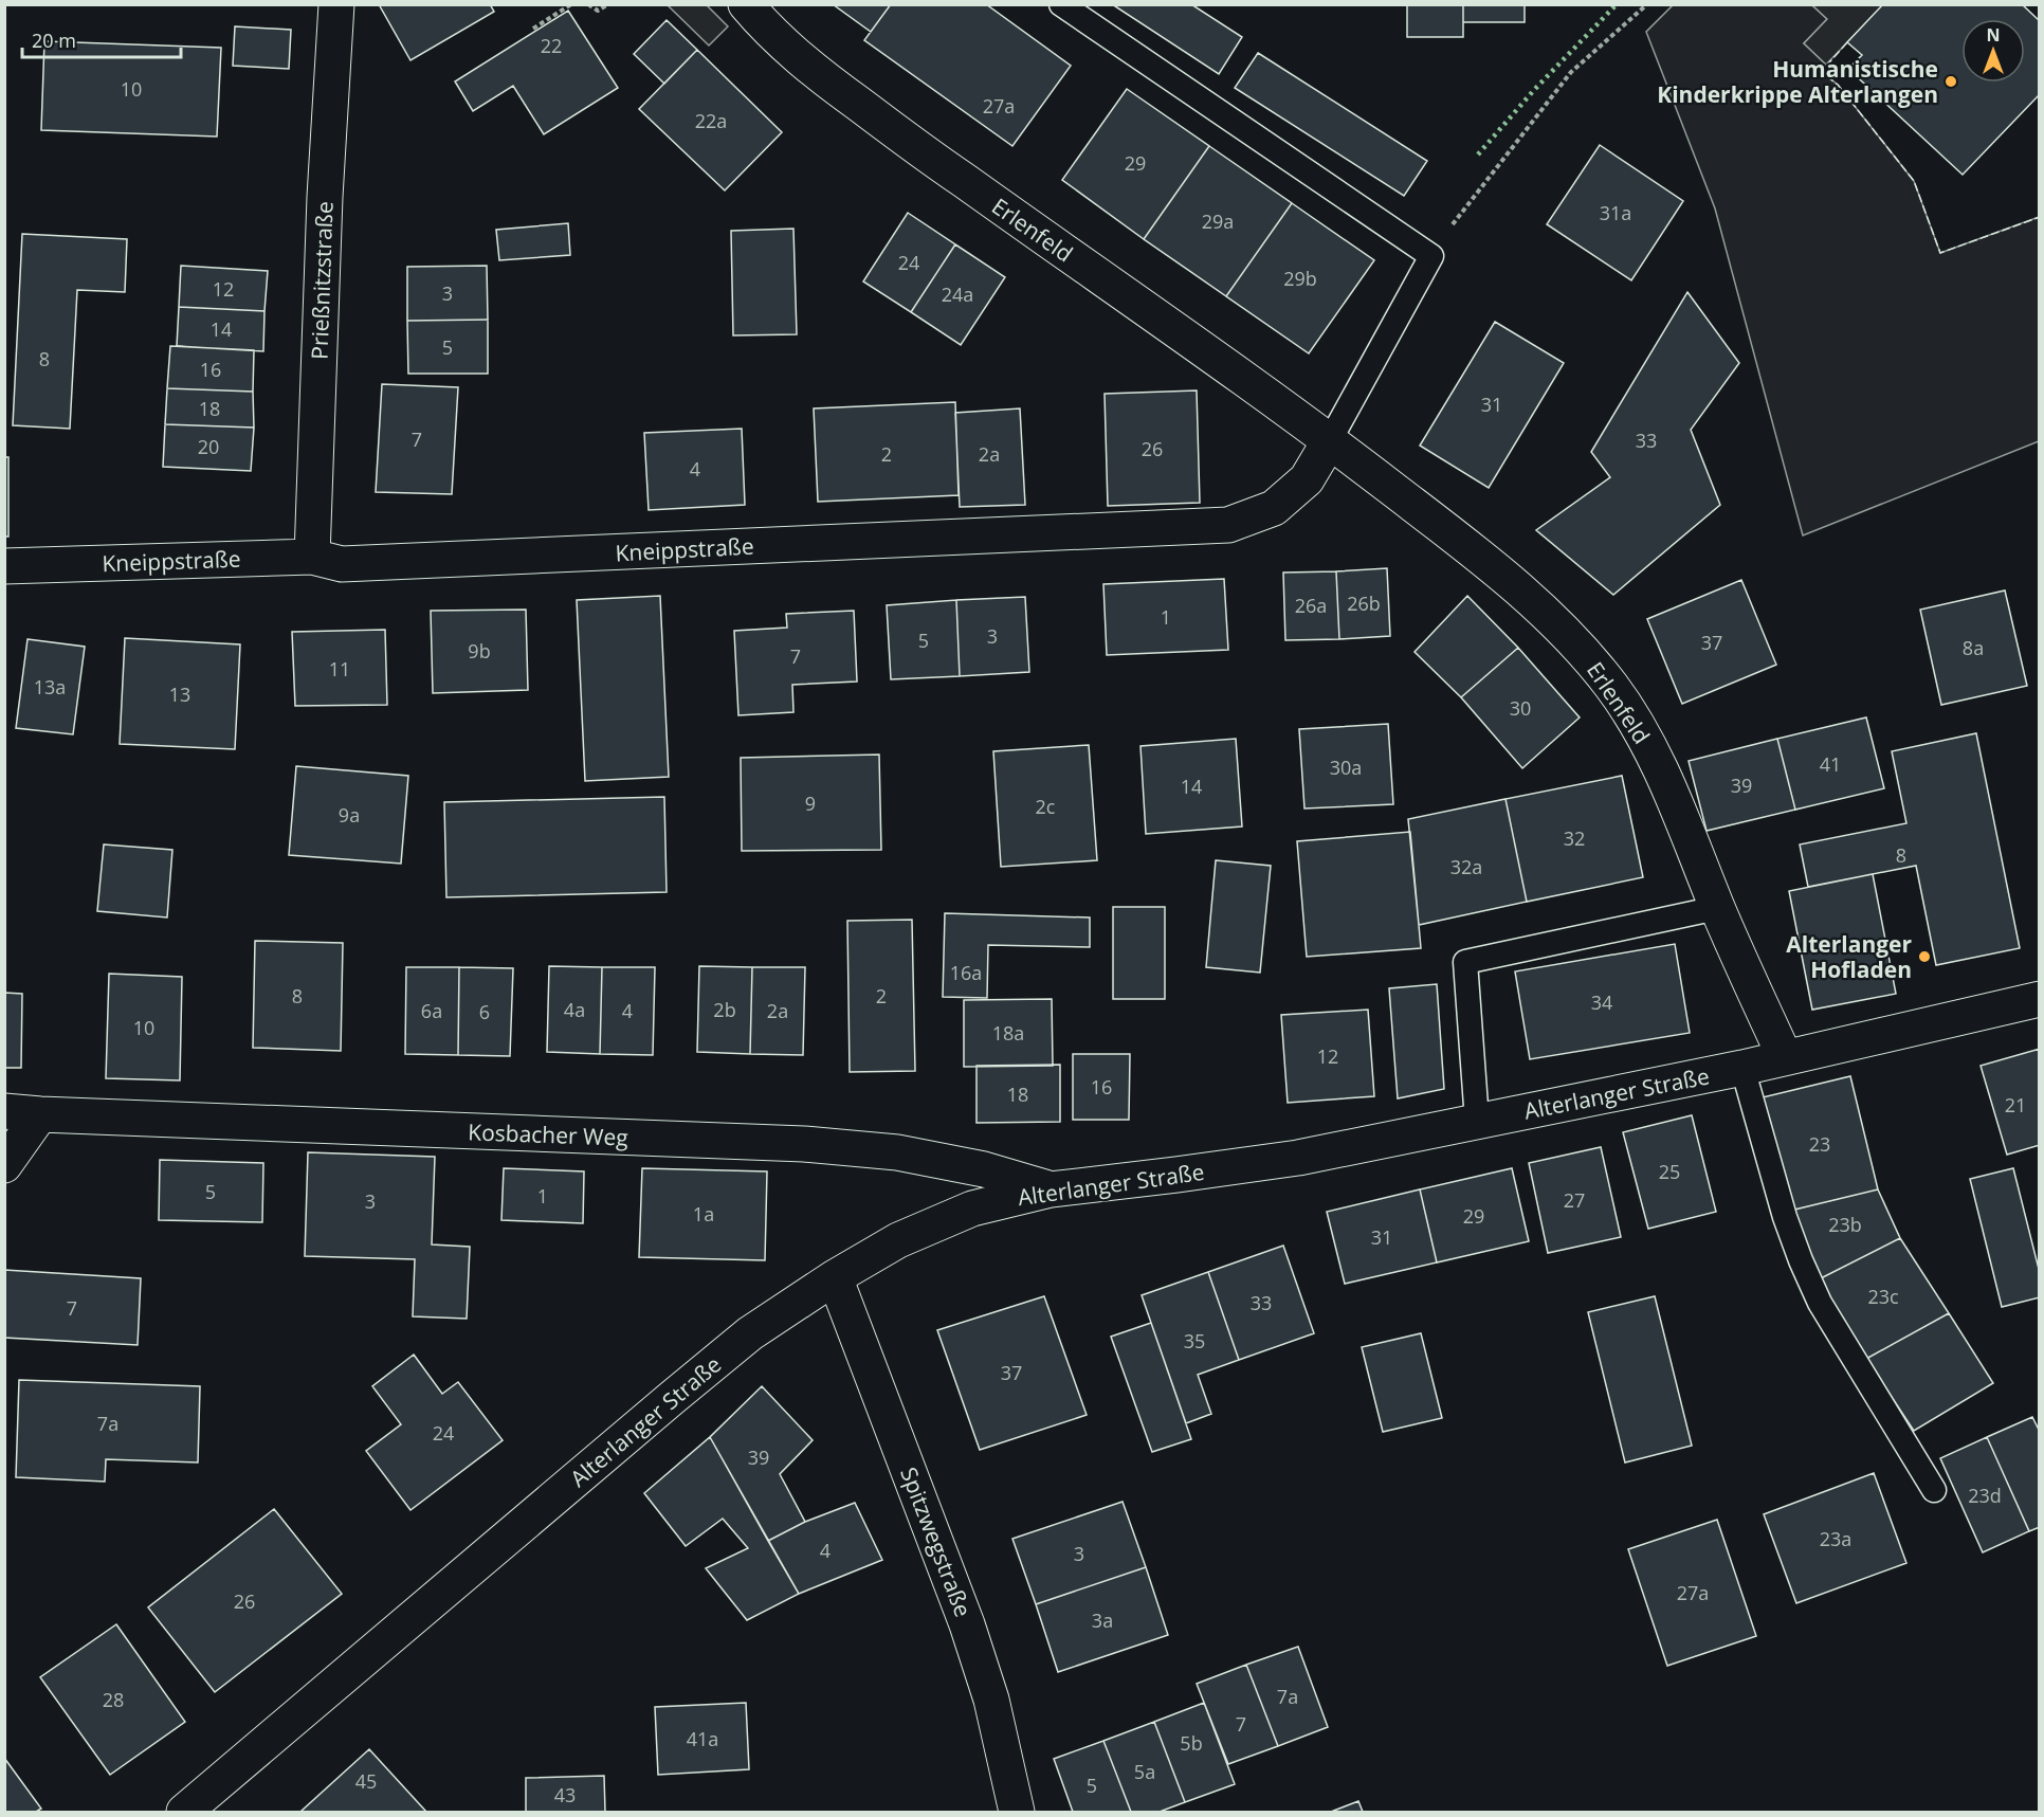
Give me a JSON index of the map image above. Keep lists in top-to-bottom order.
{
  "streets": {
    "street": [
      "Erlenfeld",
      "Prießnitzstraße",
      "Kneippstraße",
      "Alterlanger Straße",
      "Kosbacher Weg",
      "Spitzwegstraße"
    ]
  },
  "crossings": [
    ["Erlenfeld", "Kneippstraße"],
    ["Erlenfeld", "Alterlanger Straße"],
    ["Prießnitzstraße", "Kneippstraße"],
    ["Alterlanger Straße", "Kosbacher Weg"],
    ["Alterlanger Straße", "Spitzwegstraße"]
  ],
  "places": ["Humanistische Kinderkrippe Alterlangen", "Alterlanger Hofladen"],
  "house_numbers": [
    "22",
    "10",
    "27a",
    "22a",
    "29",
    "31a",
    "29a",
    "24",
    "29b",
    "12",
    "3",
    "24a",
    "14",
    "5",
    "8",
    "16",
    "31",
    "18",
    "7",
    "33",
    "20",
    "26",
    "2",
    "2a",
    "4",
    "26b",
    "26a",
    "1",
    "3",
    "5",
    "37",
    "8a",
    "9b",
    "7",
    "11",
    "13a",
    "13",
    "30",
    "41",
    "30a",
    "39",
    "14",
    "9",
    "2c",
    "9a",
    "32",
    "8",
    "32a",
    "16a",
    "8",
    "2",
    "34",
    "4a",
    "2b",
    "6a",
    "4",
    "2a",
    "6",
    "10",
    "18a",
    "12",
    "16",
    "18",
    "21",
    "23",
    "25",
    "5",
    "1",
    "27",
    "3",
    "1a",
    "29",
    "23b",
    "31",
    "23c",
    "33",
    "7",
    "35",
    "37",
    "7a",
    "24",
    "39",
    "23d",
    "23a",
    "4",
    "3",
    "27a",
    "26",
    "3a",
    "7a",
    "28",
    "7",
    "41a",
    "5b",
    "5a",
    "45",
    "5",
    "43"
  ],
  "scale_bar": "20 m",
  "north": "top"
}
